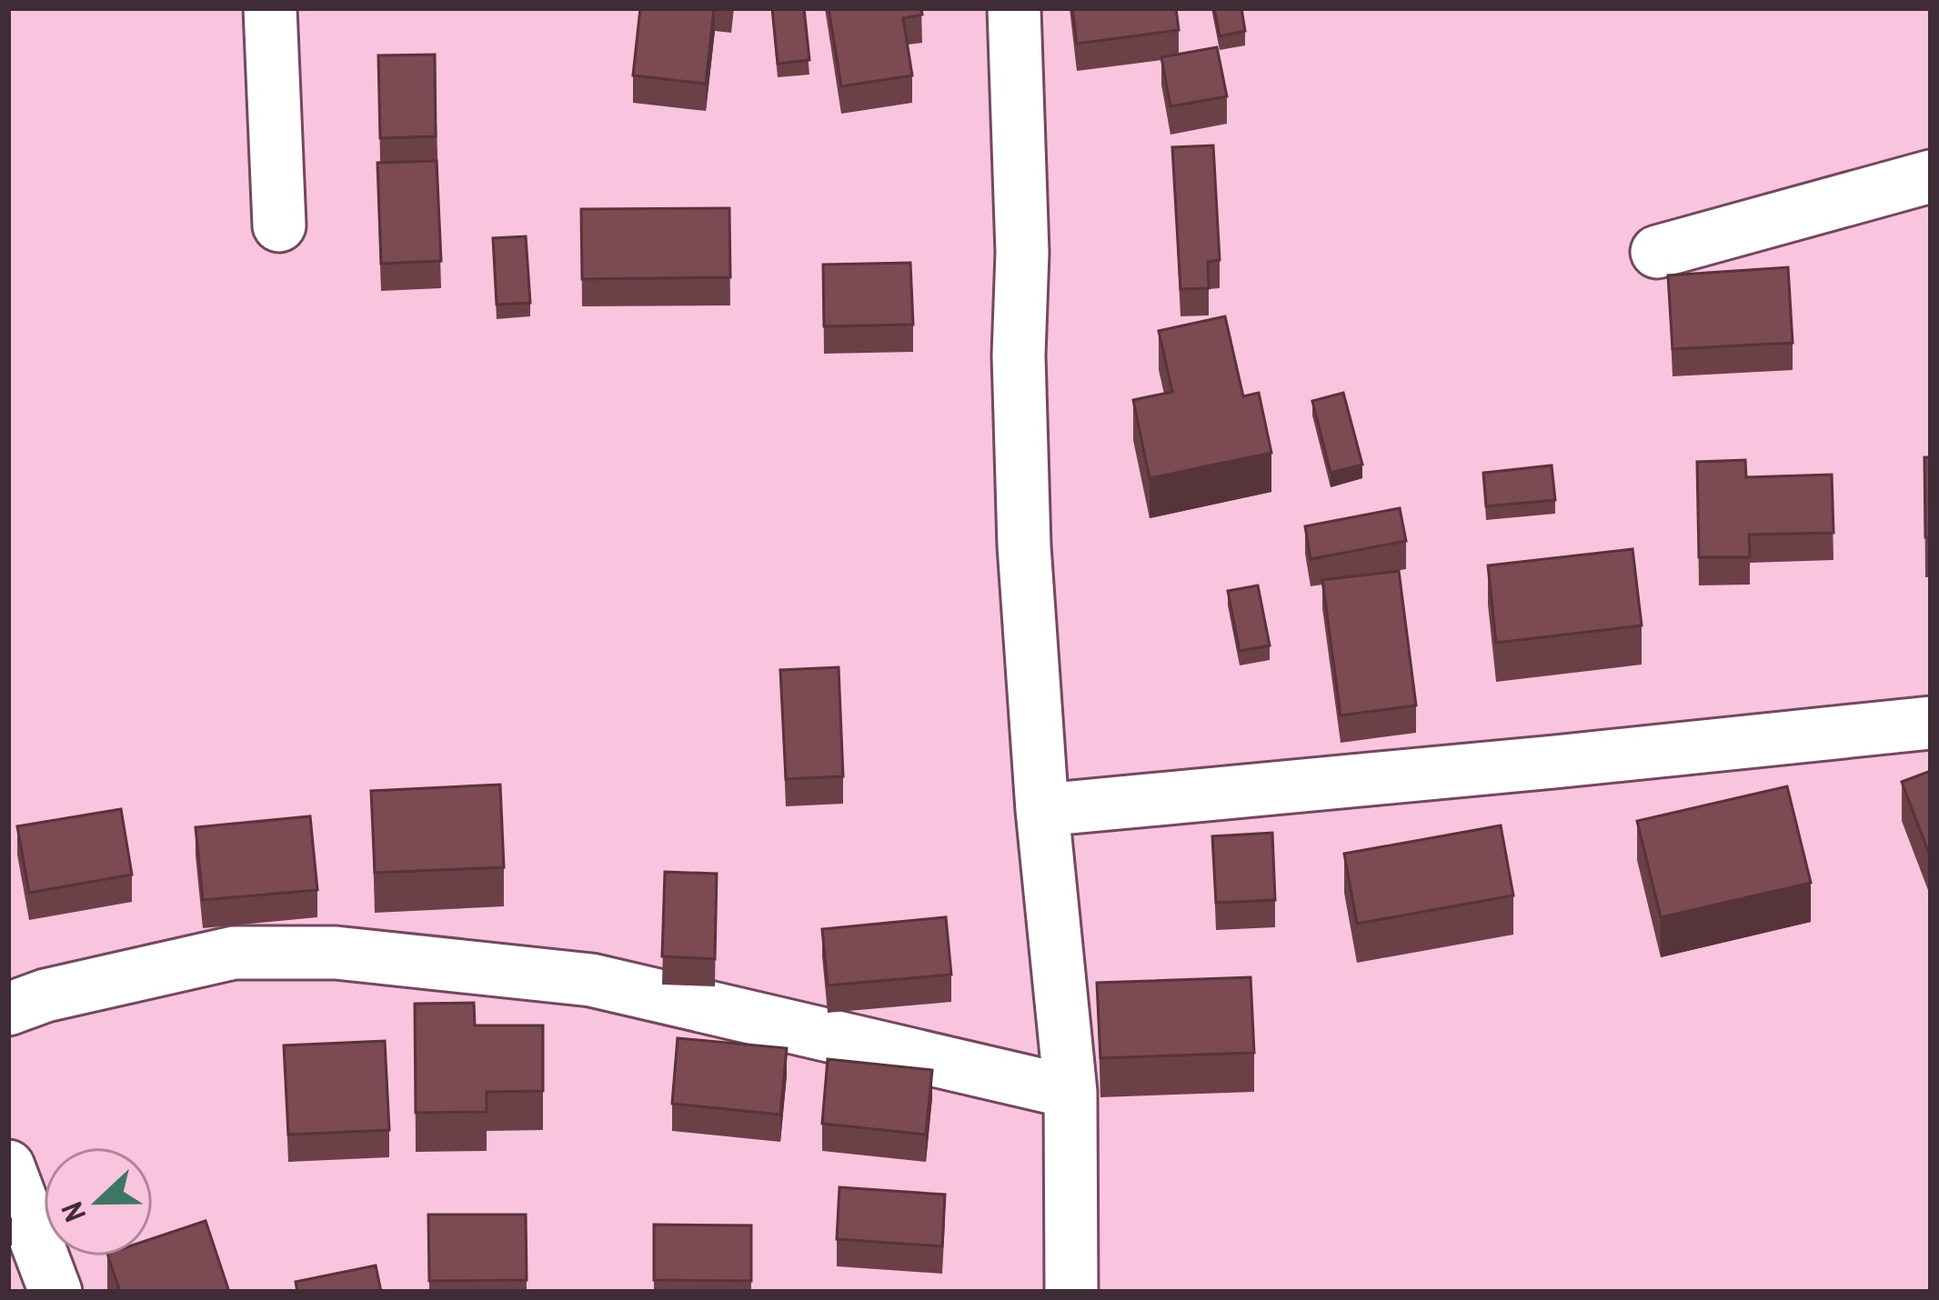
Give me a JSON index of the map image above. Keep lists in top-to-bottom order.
{
  "north": "left"
}
